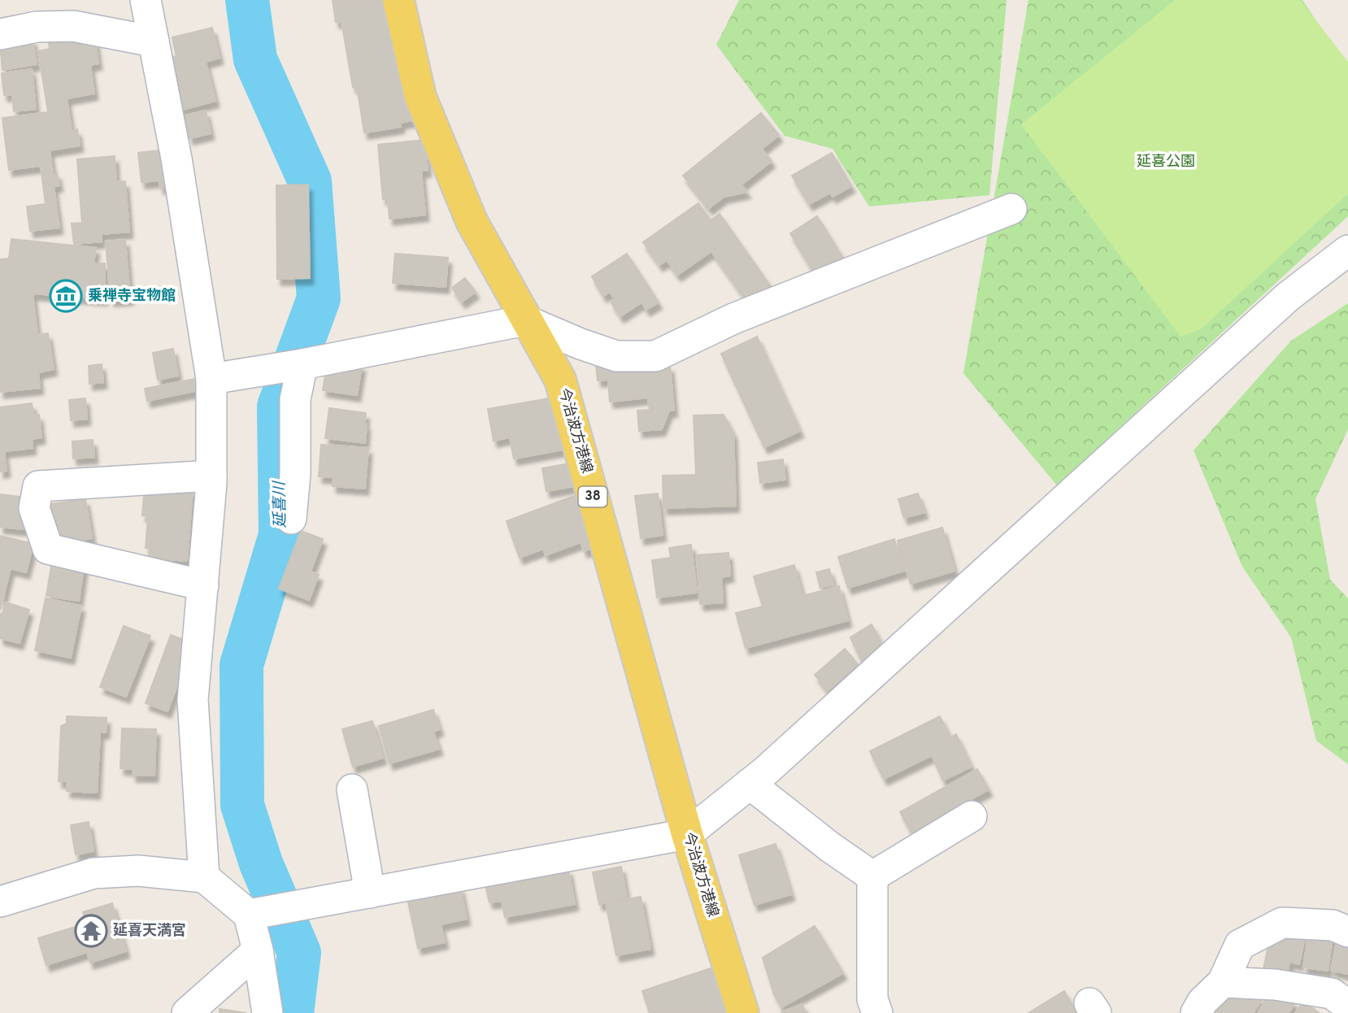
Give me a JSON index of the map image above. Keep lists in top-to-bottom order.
{
  "streets": {
    "main road": ["今治波方港線", "38"]
  },
  "water": ["延喜川"],
  "parks": ["延喜公園"],
  "places": {
    "museum": ["乗禅寺宝物館"],
    "temple": ["延喜天満宮"]
  }
}
